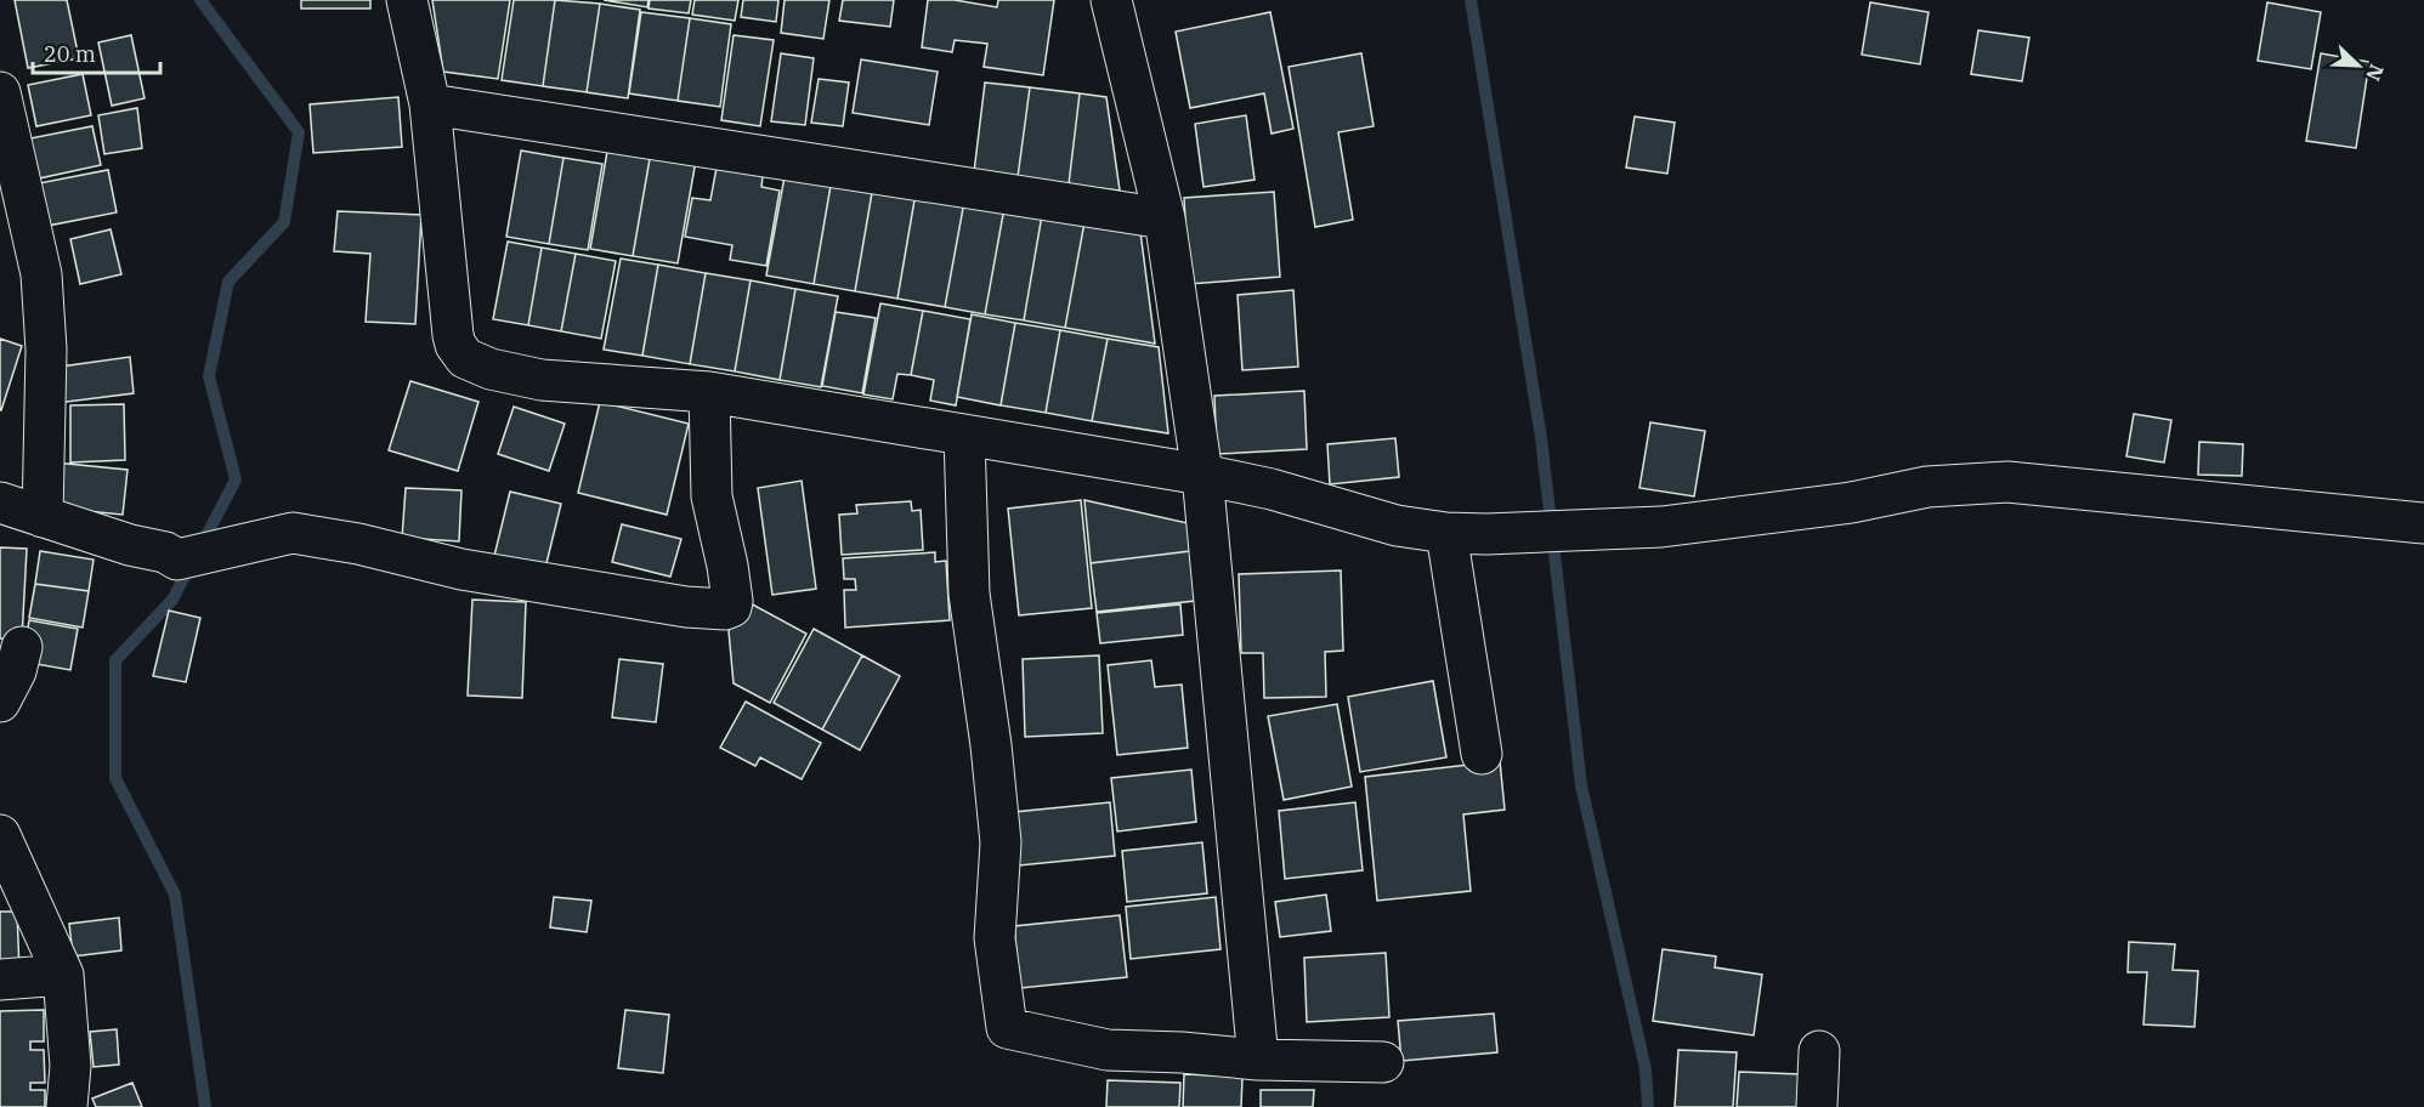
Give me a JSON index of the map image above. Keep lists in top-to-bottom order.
{
  "scale_bar": "20 m",
  "north": "bottom right"
}
